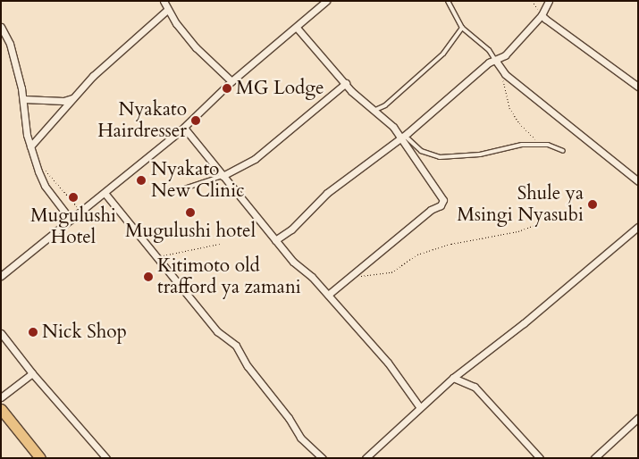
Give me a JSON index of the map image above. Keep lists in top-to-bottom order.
{
  "places": [
    "MG Lodge",
    "Nyakato Hairdresser",
    "Nyakato New Clinic",
    "Mugulushi Hotel",
    "Shule ya Msingi Nyasubi",
    "Mugulushi hotel",
    "Kitimoto old trafford ya zamani",
    "Nick Shop"
  ]
}
